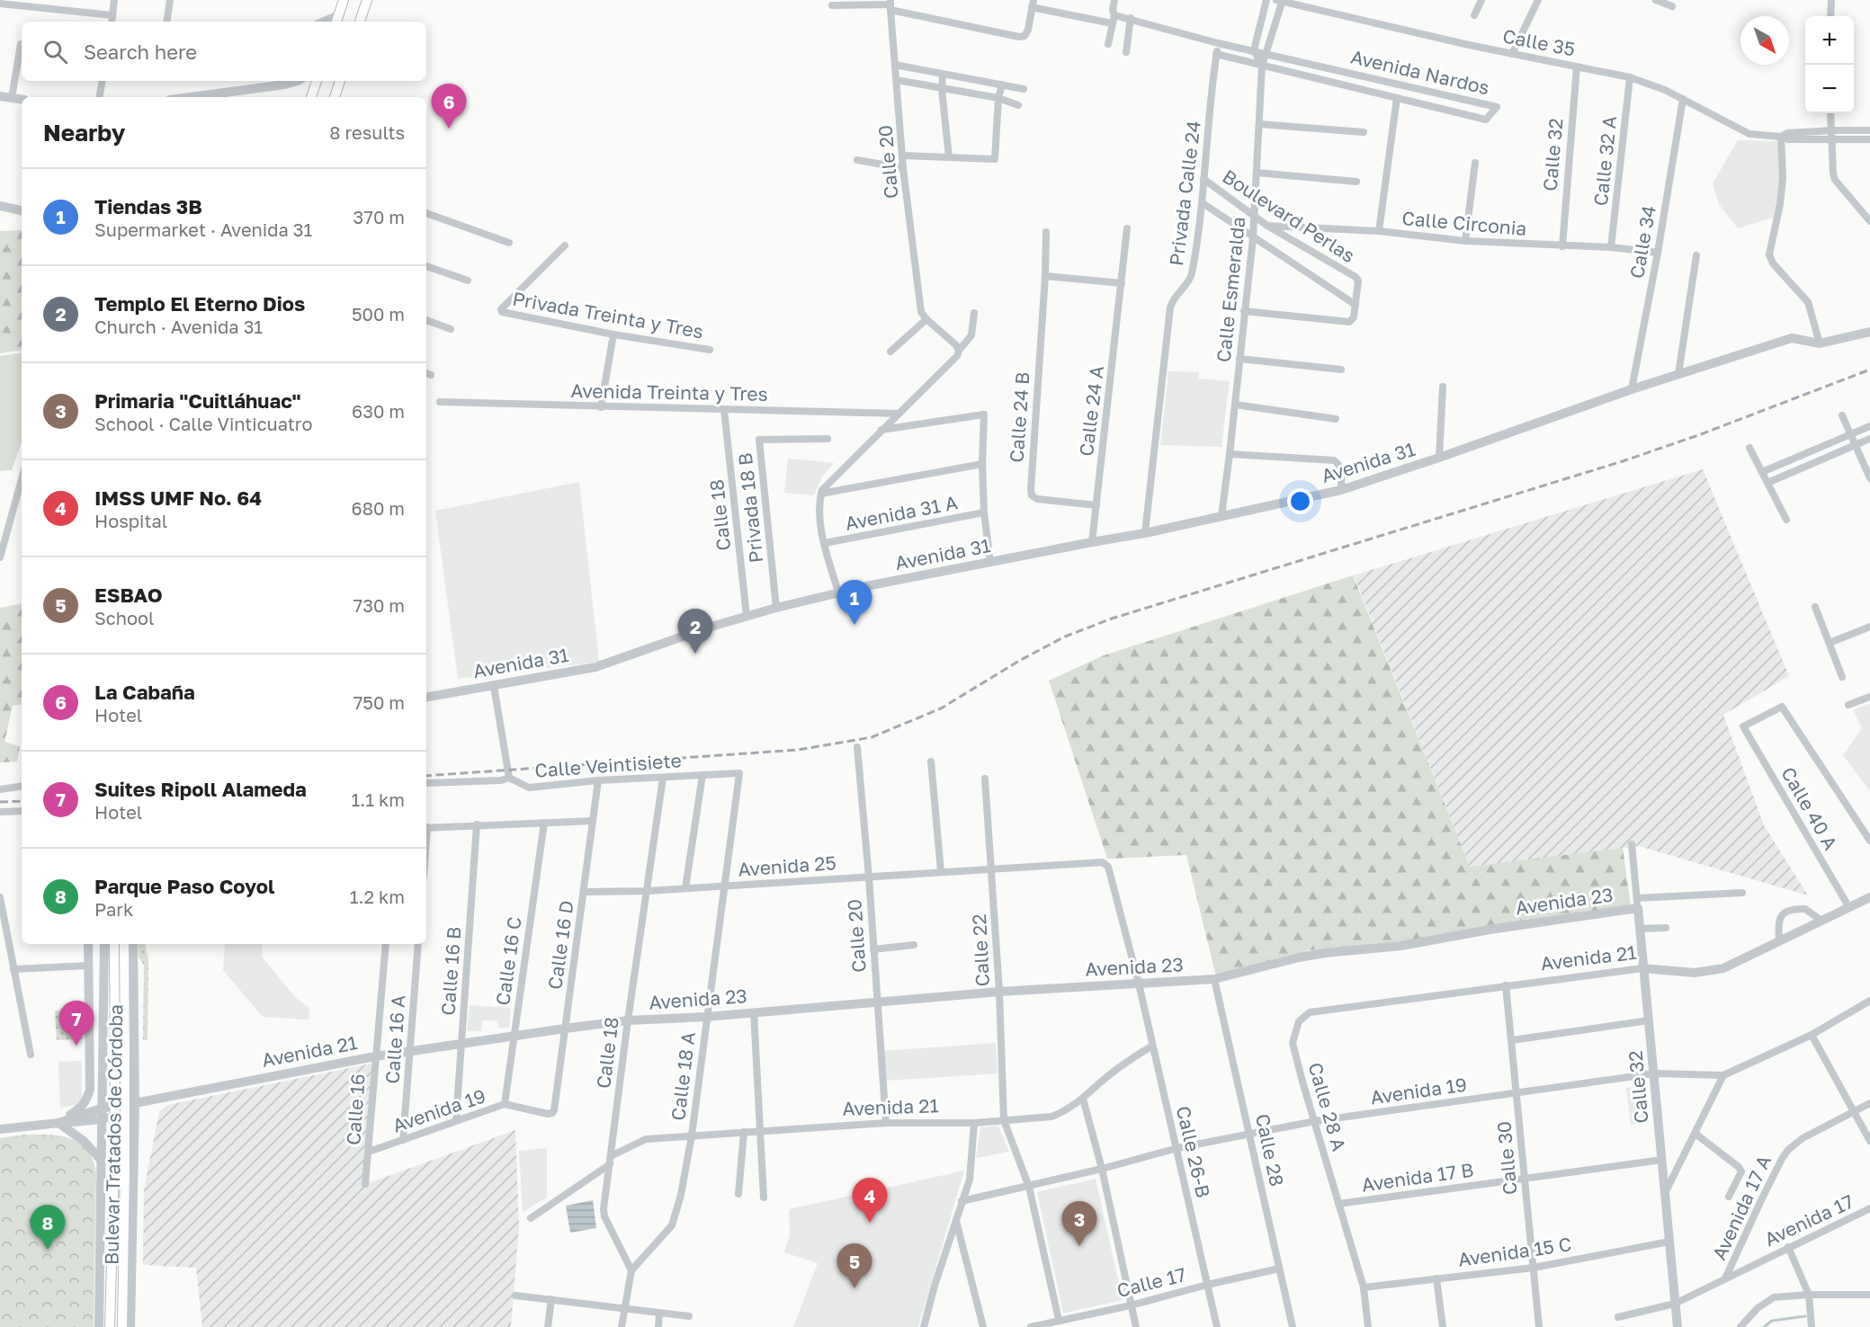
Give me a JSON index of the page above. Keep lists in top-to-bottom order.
{
  "streets": {
    "main road": ["Bulevar Tratados de Córdoba"],
    "street": [
      "Calle 35",
      "Avenida Nardos",
      "Calle 32",
      "Calle 32 A",
      "Calle 20",
      "Privada Calle 24",
      "Boulevard Perlas",
      "Calle Circonia",
      "Calle 34",
      "Calle Esmeralda",
      "Privada Treinta y Tres",
      "Avenida Treinta y Tres",
      "Calle 24 A",
      "Calle 24 B",
      "Avenida 31",
      "Privada 18 B",
      "Avenida 31 A",
      "Calle 18",
      "Calle Veintisiete",
      "Calle 40 A",
      "Avenida 25",
      "Avenida 23",
      "Calle 16 D",
      "Calle 22",
      "Avenida 21",
      "Calle 16 C",
      "Calle 16 B",
      "Calle 16 A",
      "Calle 18 A",
      "Avenida 19",
      "Calle 28 A",
      "Calle 16",
      "Calle 28",
      "Calle 26-B",
      "Calle 30",
      "Avenida 17 B",
      "Avenida 17 A",
      "Avenida 17",
      "Avenida 15 C",
      "Calle 17"
    ]
  },
  "crossings": [
    ["Calle 35", "Calle 32"],
    ["Calle 35", "Calle 32 A"],
    ["Calle 35", "Calle 34"],
    ["Avenida Nardos", "Privada Calle 24"],
    ["Avenida Nardos", "Calle Esmeralda"],
    ["Calle 32", "Calle Circonia"],
    ["Calle 32", "Avenida 23"],
    ["Calle 32", "Avenida 21"],
    ["Calle 32", "Avenida 19"],
    ["Calle 32", "Avenida 17 B"],
    ["Calle 32", "Avenida 17"],
    ["Calle 32", "Avenida 15 C"],
    ["Calle 32 A", "Calle Circonia"],
    ["Calle 20", "Avenida 25"],
    ["Calle 20", "Avenida 23"],
    ["Calle 20", "Avenida 21"],
    ["Privada Calle 24", "Boulevard Perlas"],
    ["Privada Calle 24", "Avenida 31"],
    ["Boulevard Perlas", "Calle Circonia"],
    ["Boulevard Perlas", "Calle Esmeralda"],
    ["Calle Circonia", "Calle 34"],
    ["Calle 34", "Avenida 31"],
    ["Calle Esmeralda", "Avenida 31"],
    ["Avenida Treinta y Tres", "Calle 18"],
    ["Calle 24 A", "Calle 24 B"],
    ["Calle 24 A", "Avenida 31"],
    ["Avenida 31", "Privada 18 B"],
    ["Avenida 31", "Calle 18"],
    ["Avenida 31", "Calle Veintisiete"],
    ["Calle 18", "Calle Veintisiete"],
    ["Calle 18", "Avenida 25"],
    ["Calle 18", "Avenida 23"],
    ["Calle 18", "Avenida 21"],
    ["Calle 18", "Calle 18 A"],
    ["Calle Veintisiete", "Calle 16 D"],
    ["Calle Veintisiete", "Calle 18 A"],
    ["Calle 40 A", "Avenida 21"],
    ["Avenida 25", "Calle 16 D"],
    ["Avenida 25", "Calle 22"],
    ["Avenida 25", "Calle 18 A"],
    ["Avenida 25", "Calle 26-B"],
    ["Avenida 23", "Calle 22"],
    ["Avenida 23", "Avenida 21"],
    ["Avenida 23", "Calle 18 A"],
    ["Avenida 23", "Calle 28"],
    ["Avenida 23", "Calle 26-B"],
    ["Calle 16 D", "Avenida 21"],
    ["Calle 16 D", "Avenida 19"],
    ["Calle 22", "Avenida 21"],
    ["Calle 22", "Avenida 19"],
    ["Calle 22", "Calle 17"],
    ["Avenida 21", "Calle 16 C"],
    ["Avenida 21", "Calle 16 B"],
    ["Avenida 21", "Calle 16 A"],
    ["Avenida 21", "Calle 18 A"],
    ["Avenida 21", "Calle 28 A"],
    ["Avenida 21", "Calle 16"],
    ["Avenida 21", "Bulevar Tratados de Córdoba"],
    ["Avenida 21", "Calle 26-B"],
    ["Avenida 21", "Calle 30"],
    ["Calle 16 C", "Avenida 19"],
    ["Calle 16 B", "Avenida 19"],
    ["Calle 16 A", "Avenida 19"],
    ["Avenida 19", "Calle 28 A"],
    ["Avenida 19", "Calle 16"],
    ["Avenida 19", "Calle 28"],
    ["Avenida 19", "Calle 26-B"],
    ["Avenida 19", "Calle 30"],
    ["Calle 28 A", "Avenida 17 B"],
    ["Calle 28 A", "Avenida 15 C"],
    ["Calle 28", "Calle 17"],
    ["Calle 26-B", "Calle 17"],
    ["Calle 30", "Avenida 17 B"],
    ["Calle 30", "Avenida 15 C"],
    ["Avenida 17 A", "Avenida 17"]
  ],
  "north": "bottom right",
  "page": {
    "map_buttons": ["+", "−"],
    "search": "Search here",
    "pins": [
      "6",
      "1",
      "2",
      "7",
      "4",
      "3",
      "8",
      "5"
    ],
    "heading": ["Nearby", "8 results"],
    "list": [
      {
        "mark": "1",
        "name": "Tiendas 3B",
        "note": "Supermarket · Avenida 31",
        "value": "370 m"
      },
      {
        "mark": "2",
        "name": "Templo El Eterno Dios",
        "note": "Church · Avenida 31",
        "value": "500 m"
      },
      {
        "mark": "3",
        "name": "Primaria \"Cuitláhuac\"",
        "note": "School · Calle Vinticuatro",
        "value": "630 m"
      },
      {
        "mark": "4",
        "name": "IMSS UMF No. 64",
        "note": "Hospital",
        "value": "680 m"
      },
      {
        "mark": "5",
        "name": "ESBAO",
        "note": "School",
        "value": "730 m"
      },
      {
        "mark": "6",
        "name": "La Cabaña",
        "note": "Hotel",
        "value": "750 m"
      },
      {
        "mark": "7",
        "name": "Suites Ripoll Alameda",
        "note": "Hotel",
        "value": "1.1 km"
      },
      {
        "mark": "8",
        "name": "Parque Paso Coyol",
        "note": "Park",
        "value": "1.2 km"
      }
    ]
  }
}
